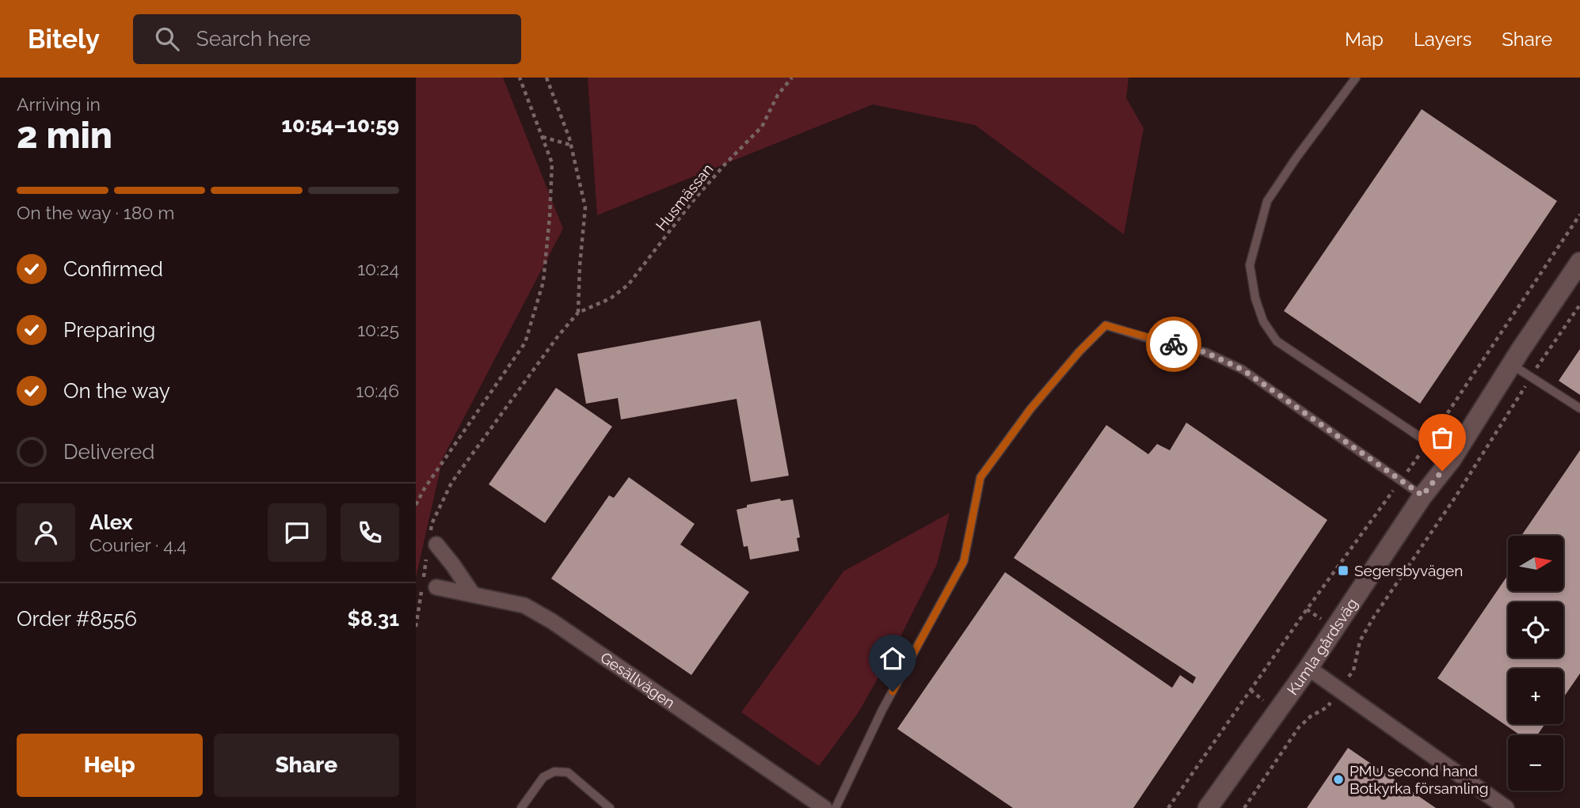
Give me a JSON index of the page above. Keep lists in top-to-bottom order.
{
  "streets": {
    "street": ["Kumla gårdsväg", "Gesällvägen"],
    "path": ["Husmässan"]
  },
  "places": {
    "transit": ["Segersbyvägen"],
    "other": ["PMU second hand Botkyrka församling"]
  },
  "north": "right",
  "page": {
    "header": "Bitely",
    "search": "Search here",
    "nav": ["Map", "Layers", "Share"],
    "heading": ["2 min", "Arriving in", "10:54–10:59"],
    "panel": [
      "Alex",
      "Courier · 4.4",
      "Order #8556",
      "$8.31"
    ],
    "bar": "On the way · 180 m",
    "list": [
      ["Confirmed", "10:24"],
      ["Preparing", "10:25"],
      ["On the way", "10:46"],
      "Delivered"
    ],
    "map_buttons": ["+", "−"],
    "buttons": ["Help", "Share"]
  }
}
